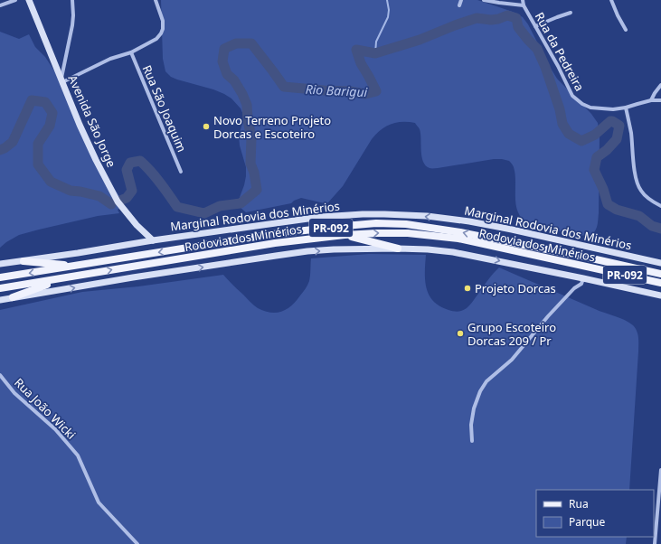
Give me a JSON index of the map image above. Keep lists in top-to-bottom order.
{
  "streets": {
    "main road": [
      "Avenida São Jorge",
      "Marginal Rodovia dos Minérios",
      "PR-092",
      "Rodovia dos Minérios"
    ],
    "street": ["Rua da Pedreira", "Rua São Joaquim", "Rua João Wicki"]
  },
  "crossings": [
    ["Avenida São Jorge", "Marginal Rodovia dos Minérios"]
  ],
  "water": ["Rio Barigui"],
  "places": ["Novo Terreno Projeto Dorcas e Escoteiro", "Projeto Dorcas", "Grupo Escoteiro Dorcas 209 / Pr"],
  "legend": ["Rua", "Parque"]
}
